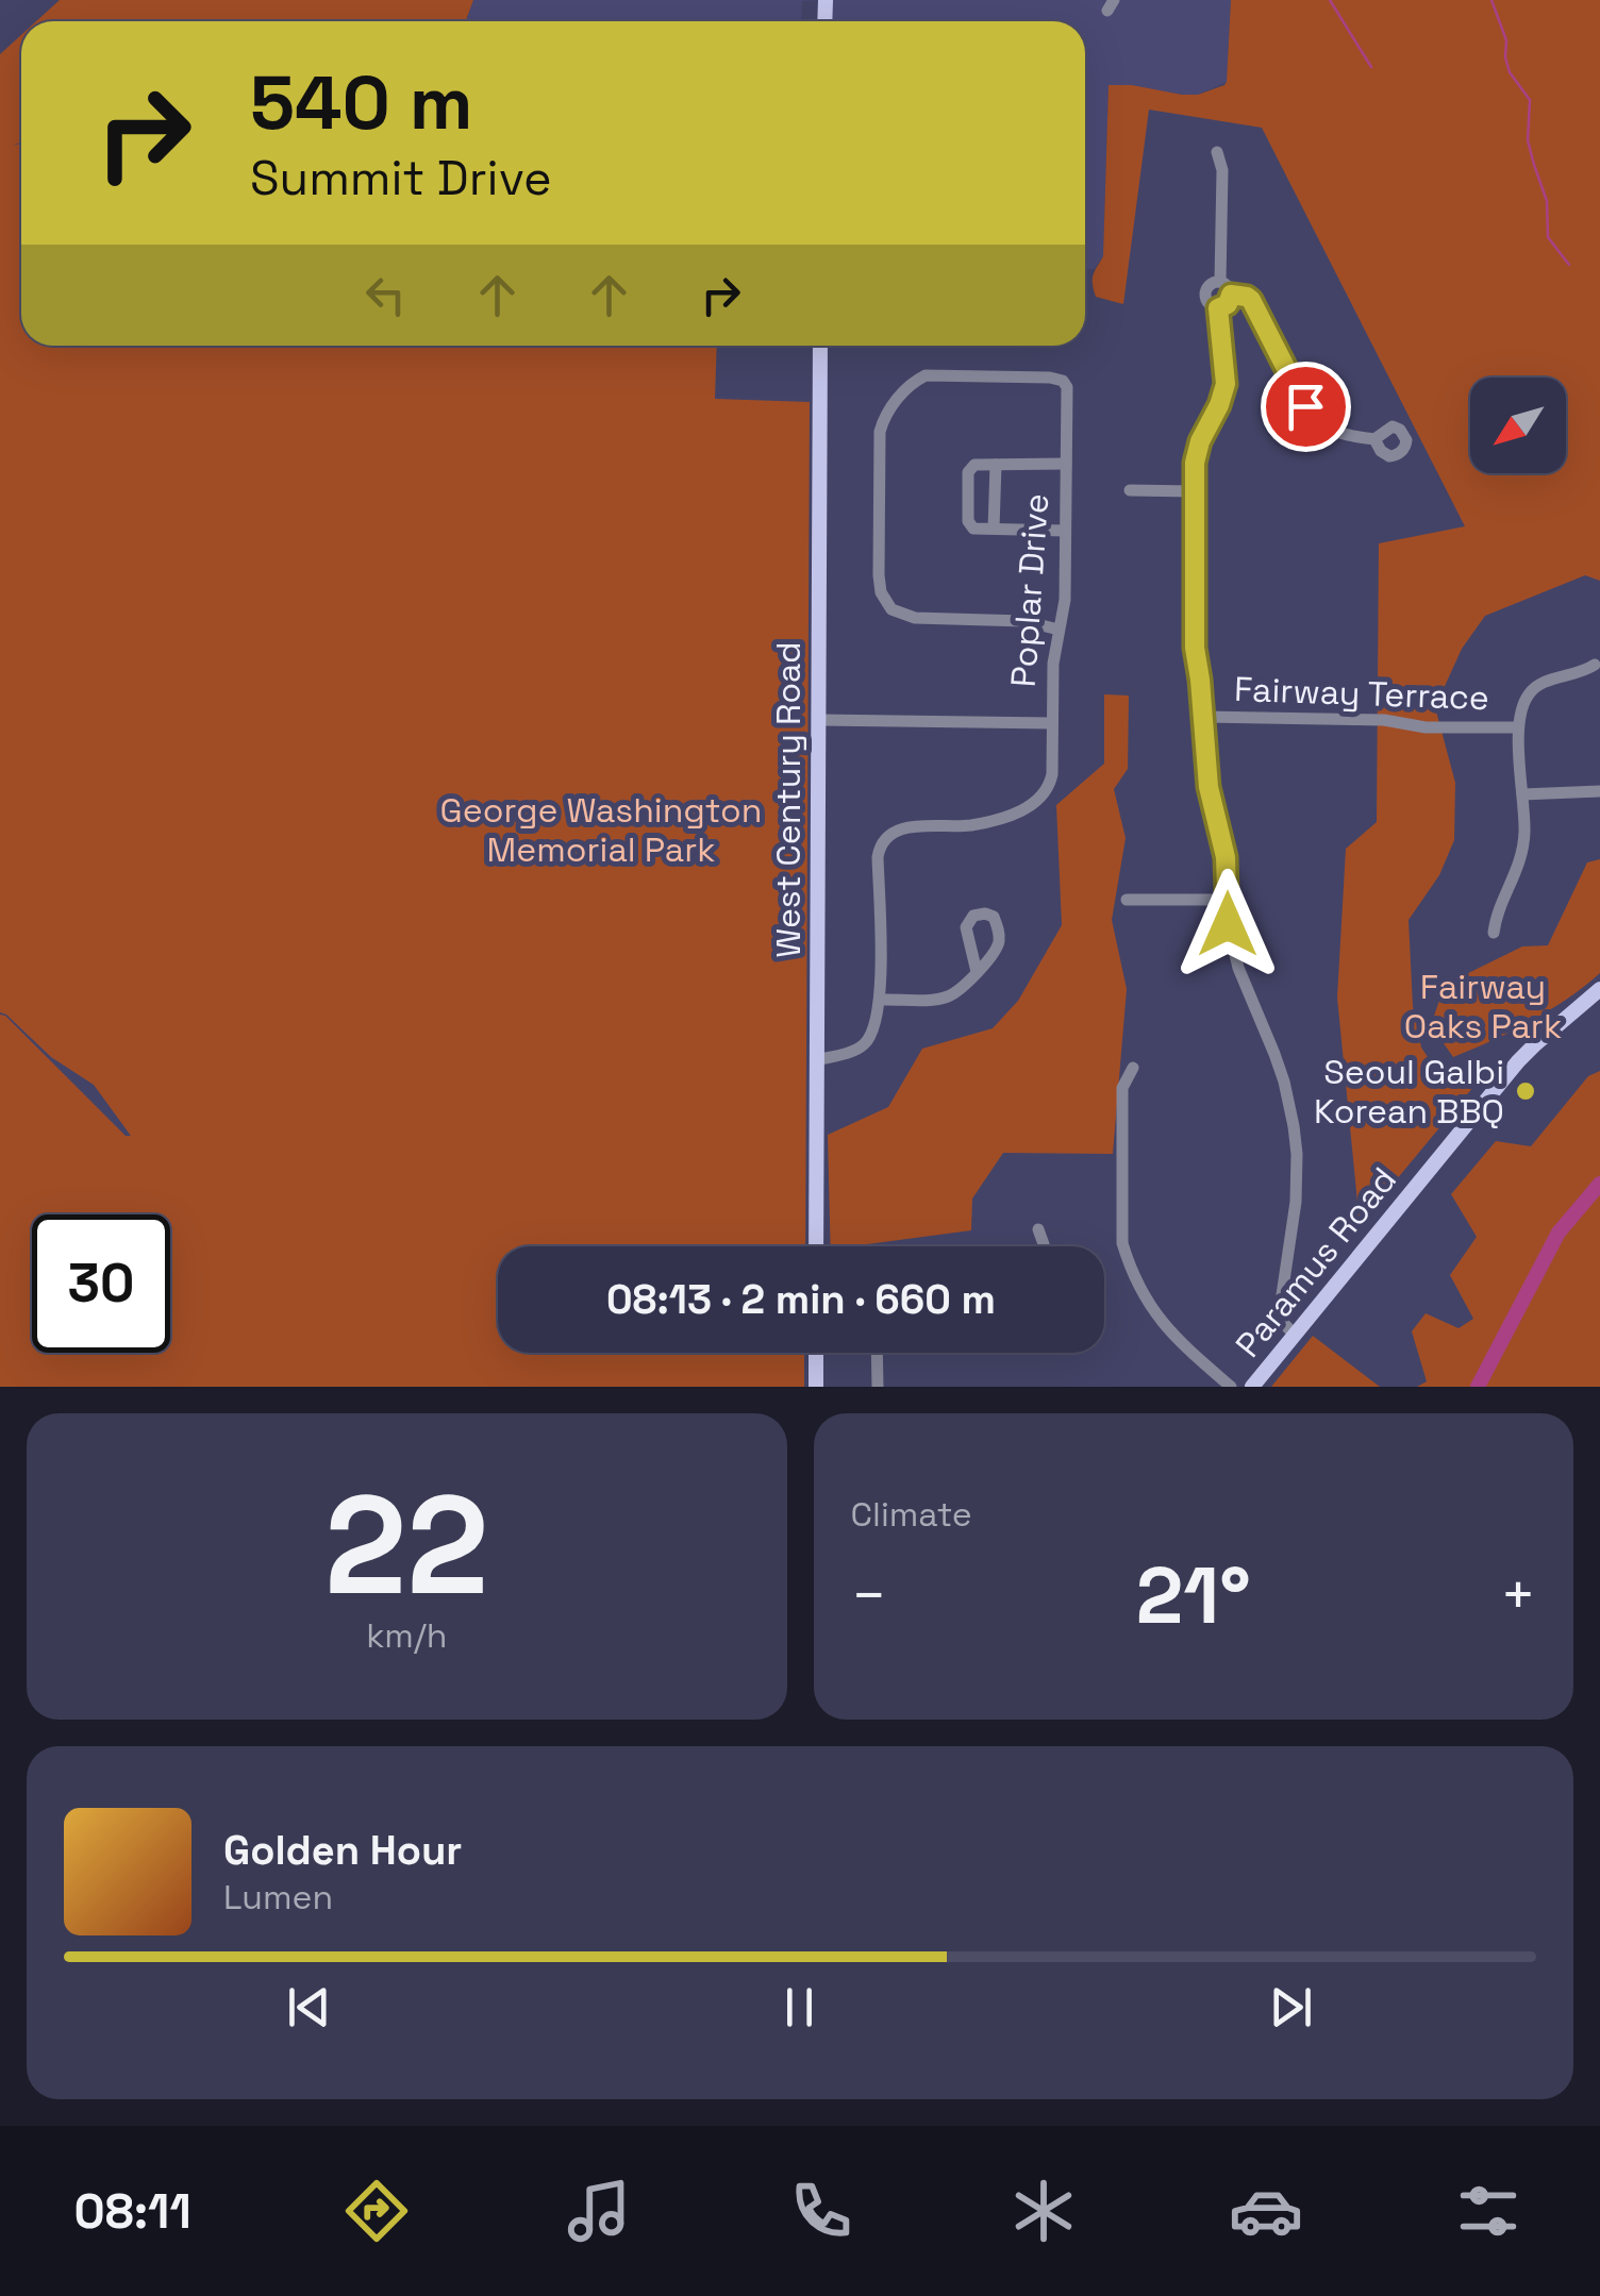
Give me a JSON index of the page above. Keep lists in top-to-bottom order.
{
  "streets": {
    "main road": ["West Century Road", "Paramus Road"],
    "street": ["Poplar Drive", "Fairway Terrace"]
  },
  "parks": ["George Washington Memorial Park", "Fairway Oaks Park"],
  "places": ["Seoul Galbi Korean BBQ"],
  "north": "bottom left",
  "page": {
    "turn": ["540 m", "Summit Drive"],
    "limit": "30",
    "trip": "08:13 · 2 min · 660 m",
    "tile": [
      ["22", "km/h"],
      "Climate"
    ],
    "heat": ["−", "21°", "+"],
    "song": ["Golden Hour", "Lumen"],
    "tabs": "08:11"
  }
}
